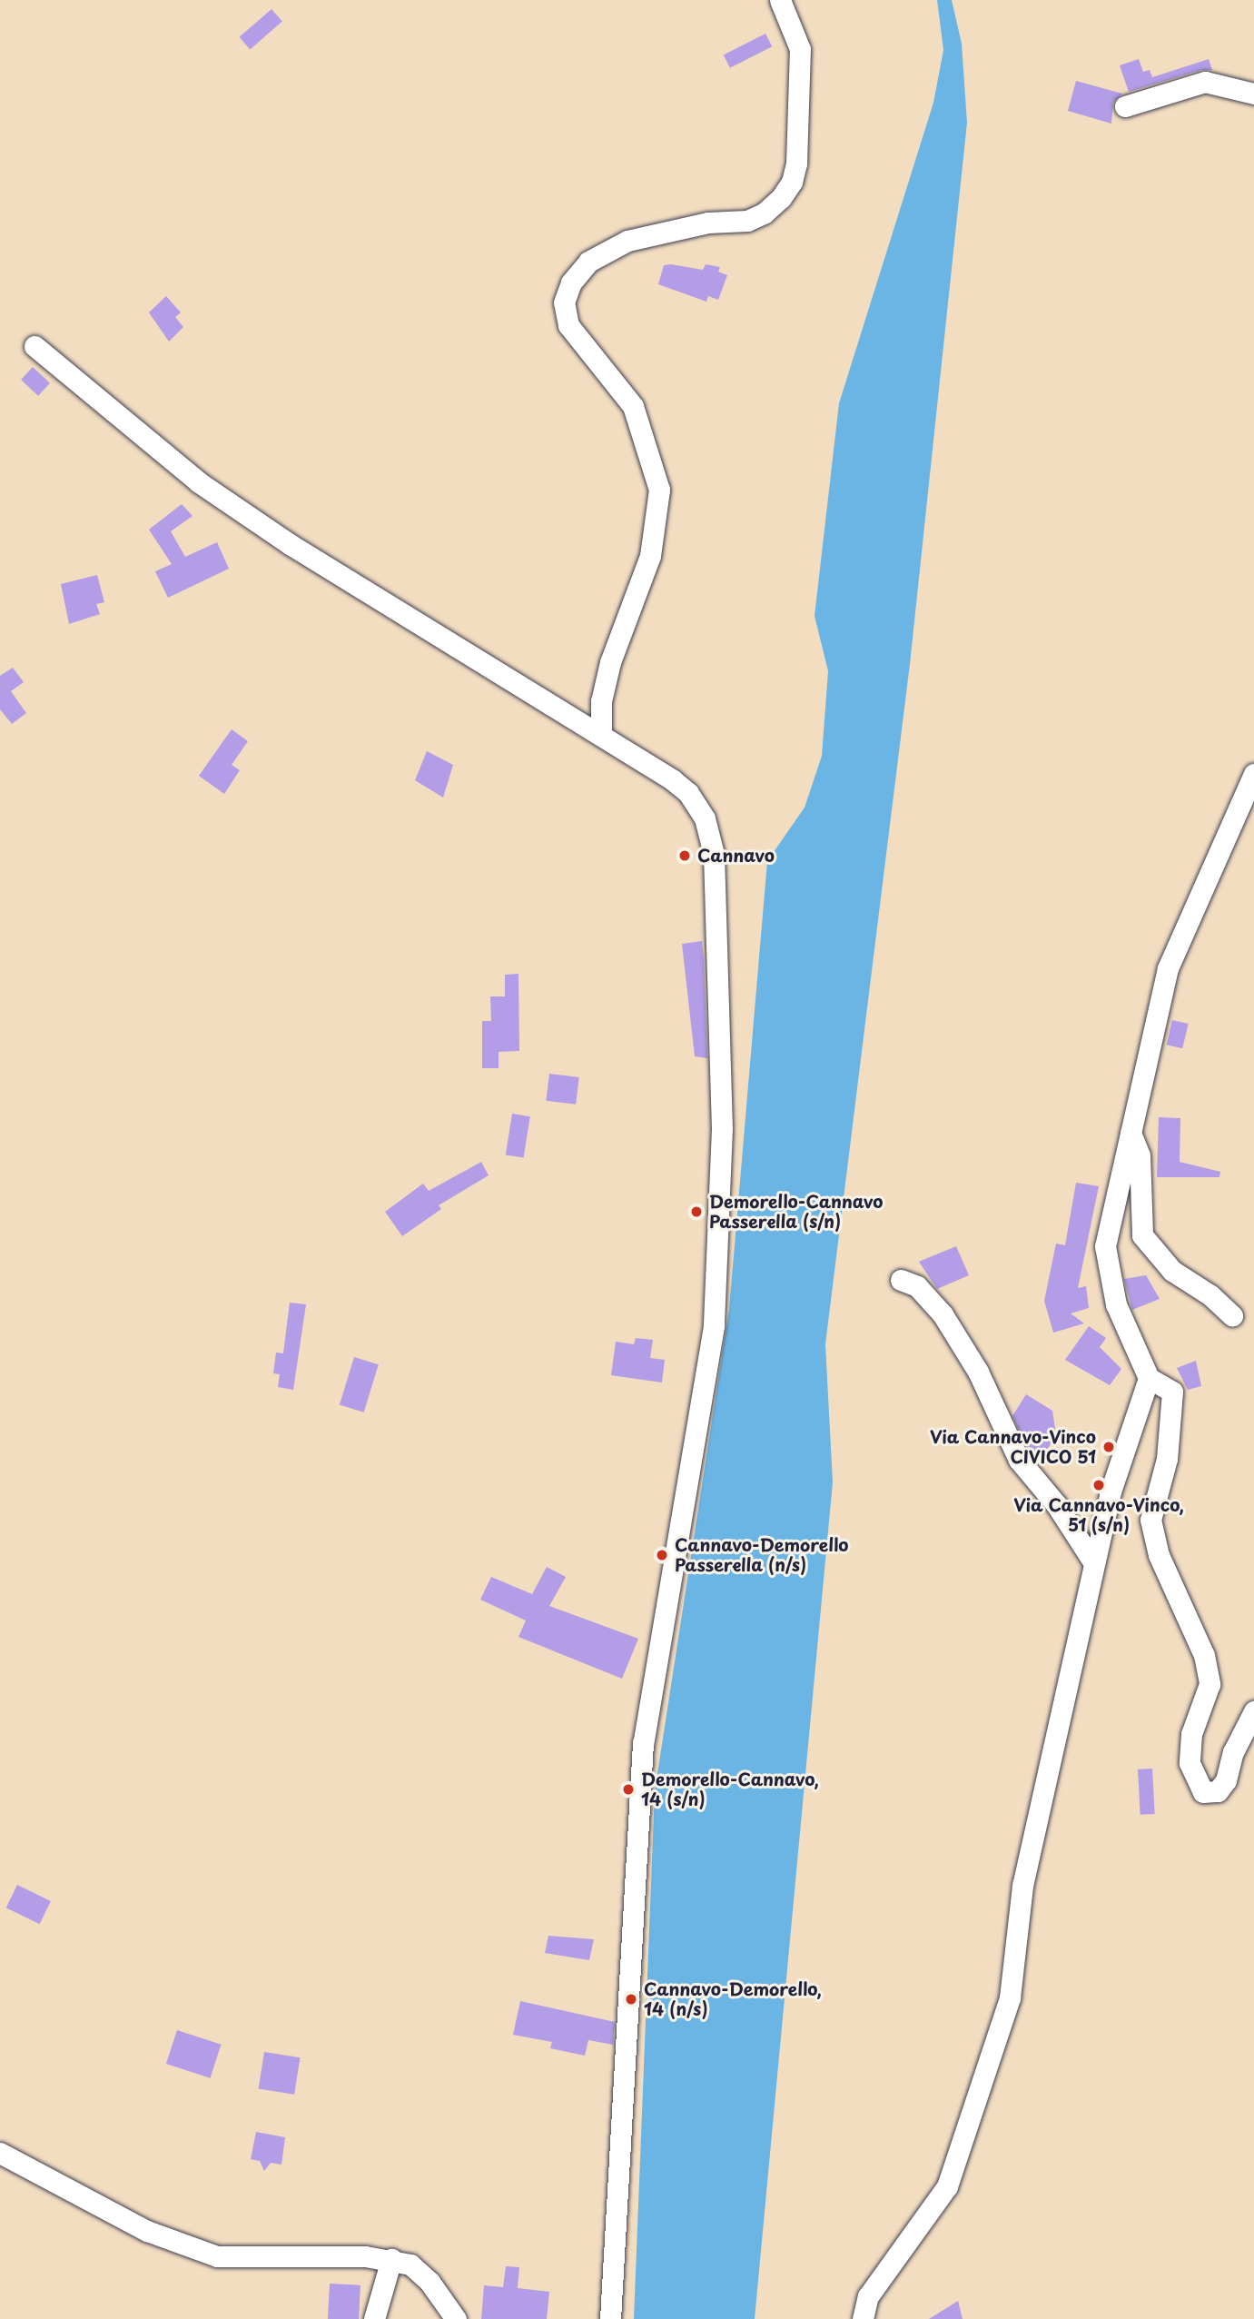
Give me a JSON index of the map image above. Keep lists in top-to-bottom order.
{
  "places": [
    "Cannavo",
    "Demorello-Cannavo Passerella (s/n)",
    "Via Cannavo-Vinco CIVICO 51",
    "Via Cannavo-Vinco, 51 (s/n)",
    "Cannavo-Demorello Passerella (n/s)",
    "Demorello-Cannavo, 14 (s/n)",
    "Cannavo-Demorello, 14 (n/s)"
  ]
}
